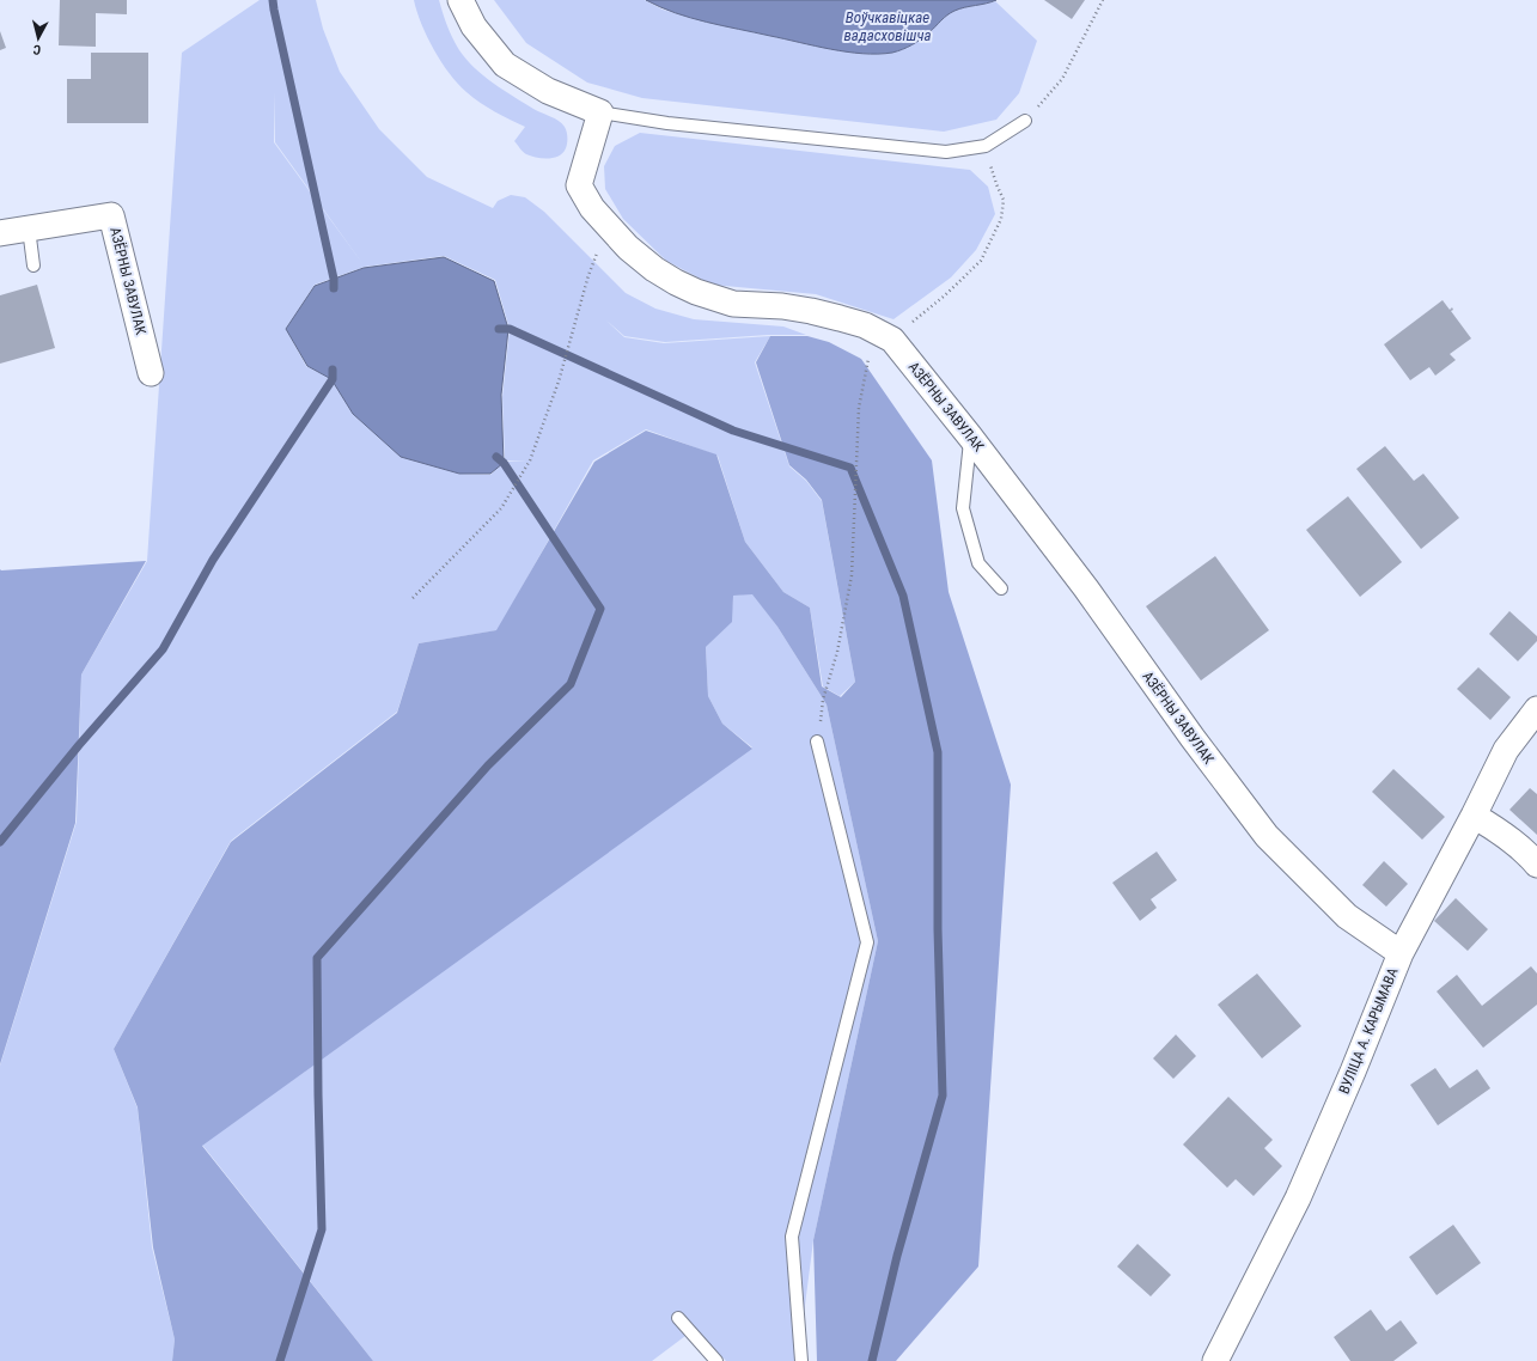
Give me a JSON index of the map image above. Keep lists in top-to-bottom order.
{
  "streets": {
    "street": ["АЗЁРНЫ ЗАВУЛАК", "ВУЛІЦА А. КАРЫМАВА"]
  },
  "crossings": [
    ["АЗЁРНЫ ЗАВУЛАК", "ВУЛІЦА А. КАРЫМАВА"]
  ],
  "water": ["Воўчкавіцкае вадасховішча"],
  "north": "bottom"
}
